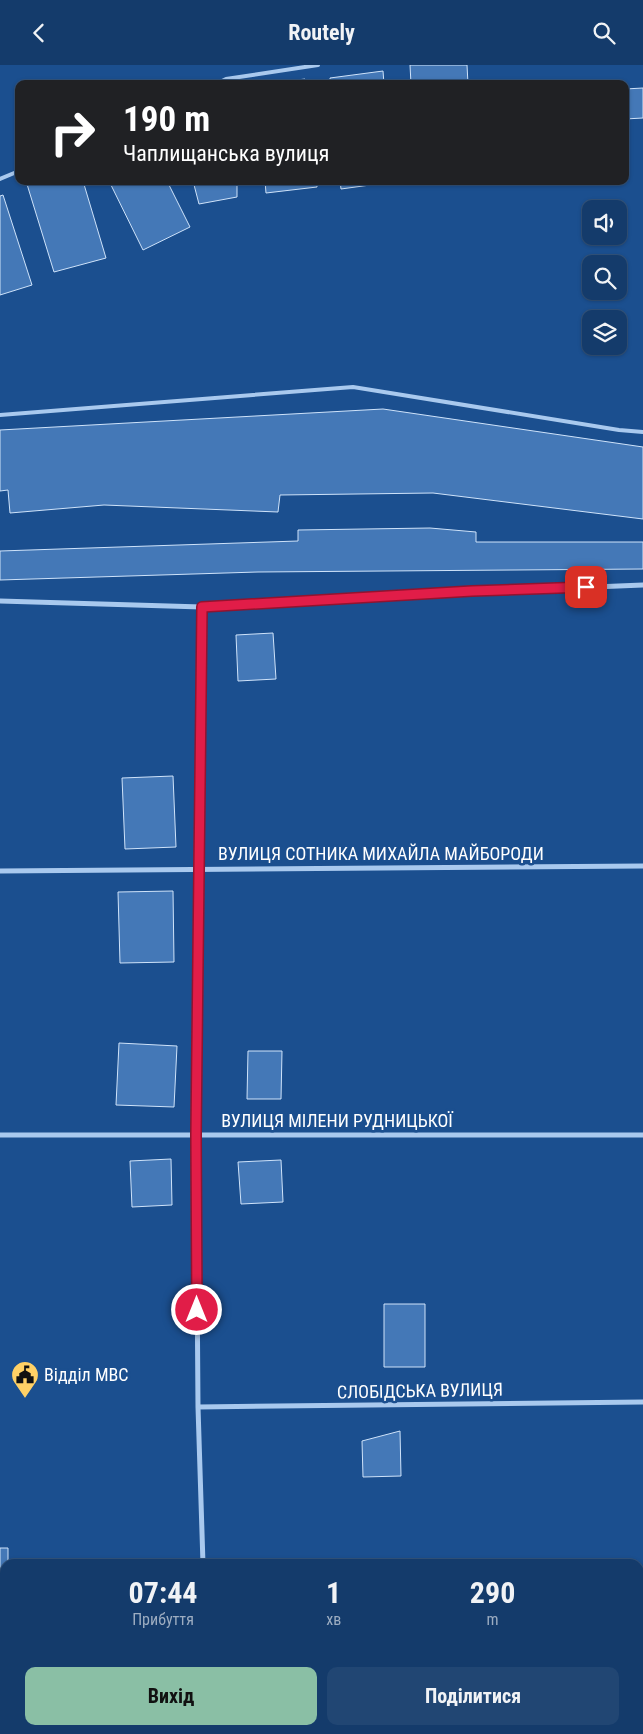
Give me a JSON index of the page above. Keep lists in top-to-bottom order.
{
  "streets": {
    "street": ["ВУЛИЦЯ СОТНИКА МИХАЙЛА МАЙБОРОДИ", "ВУЛИЦЯ МІЛЕНИ РУДНИЦЬКОЇ", "СЛОБІДСЬКА ВУЛИЦЯ"]
  },
  "places": {
    "public building": ["Відділ МВС"]
  },
  "page": {
    "header": "Routely",
    "turn": ["190 m", "Чаплищанська вулиця"],
    "eta": [
      "07:44",
      "Прибуття",
      "1",
      "хв",
      "290",
      "m"
    ],
    "buttons": ["Вихід", "Поділитися"]
  }
}
